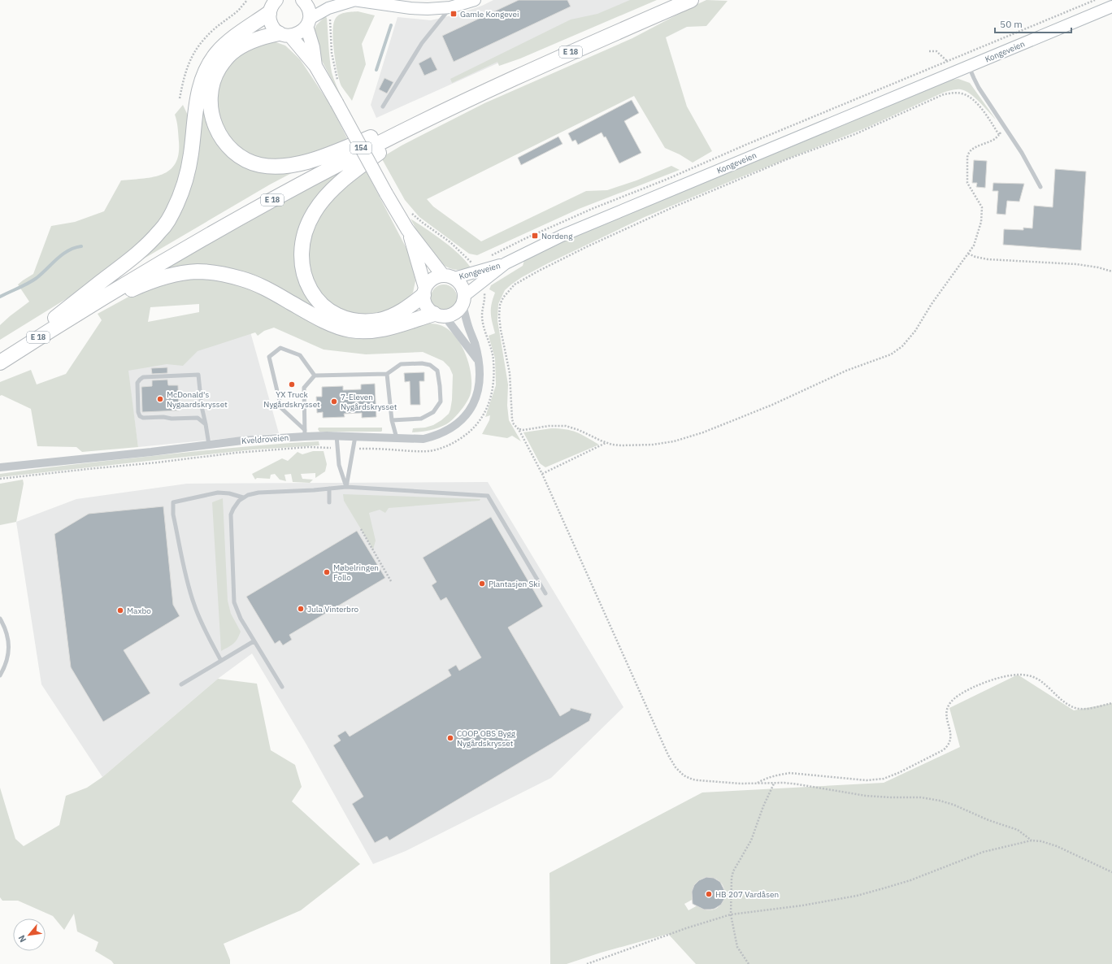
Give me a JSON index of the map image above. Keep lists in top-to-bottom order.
{
  "streets": {
    "highway": ["E 18"],
    "main road": ["Kongeveien", "154"],
    "street": ["Kveldroveien"]
  },
  "crossings": [
    ["Kongeveien", "E 18"],
    ["Kongeveien", "154"],
    ["Kongeveien", "Kveldroveien"],
    ["E 18", "154"],
    ["E 18", "Kveldroveien"],
    ["154", "Kveldroveien"]
  ],
  "places": {
    "transit": ["Gamle Kongevei", "Nordeng"],
    "other": [
      "YX Truck Nygårdskrysset",
      "McDonald's Nygaardskrysset",
      "7-Eleven Nygårdskrysset",
      "Møbelringen Follo",
      "Plantasjen Ski",
      "Jula Vinterbro",
      "Maxbo",
      "COOP OBS Bygg Nygårdskrysset",
      "HB 207 Vardåsen"
    ]
  },
  "scale_bar": "50 m",
  "north": "bottom left"
}
